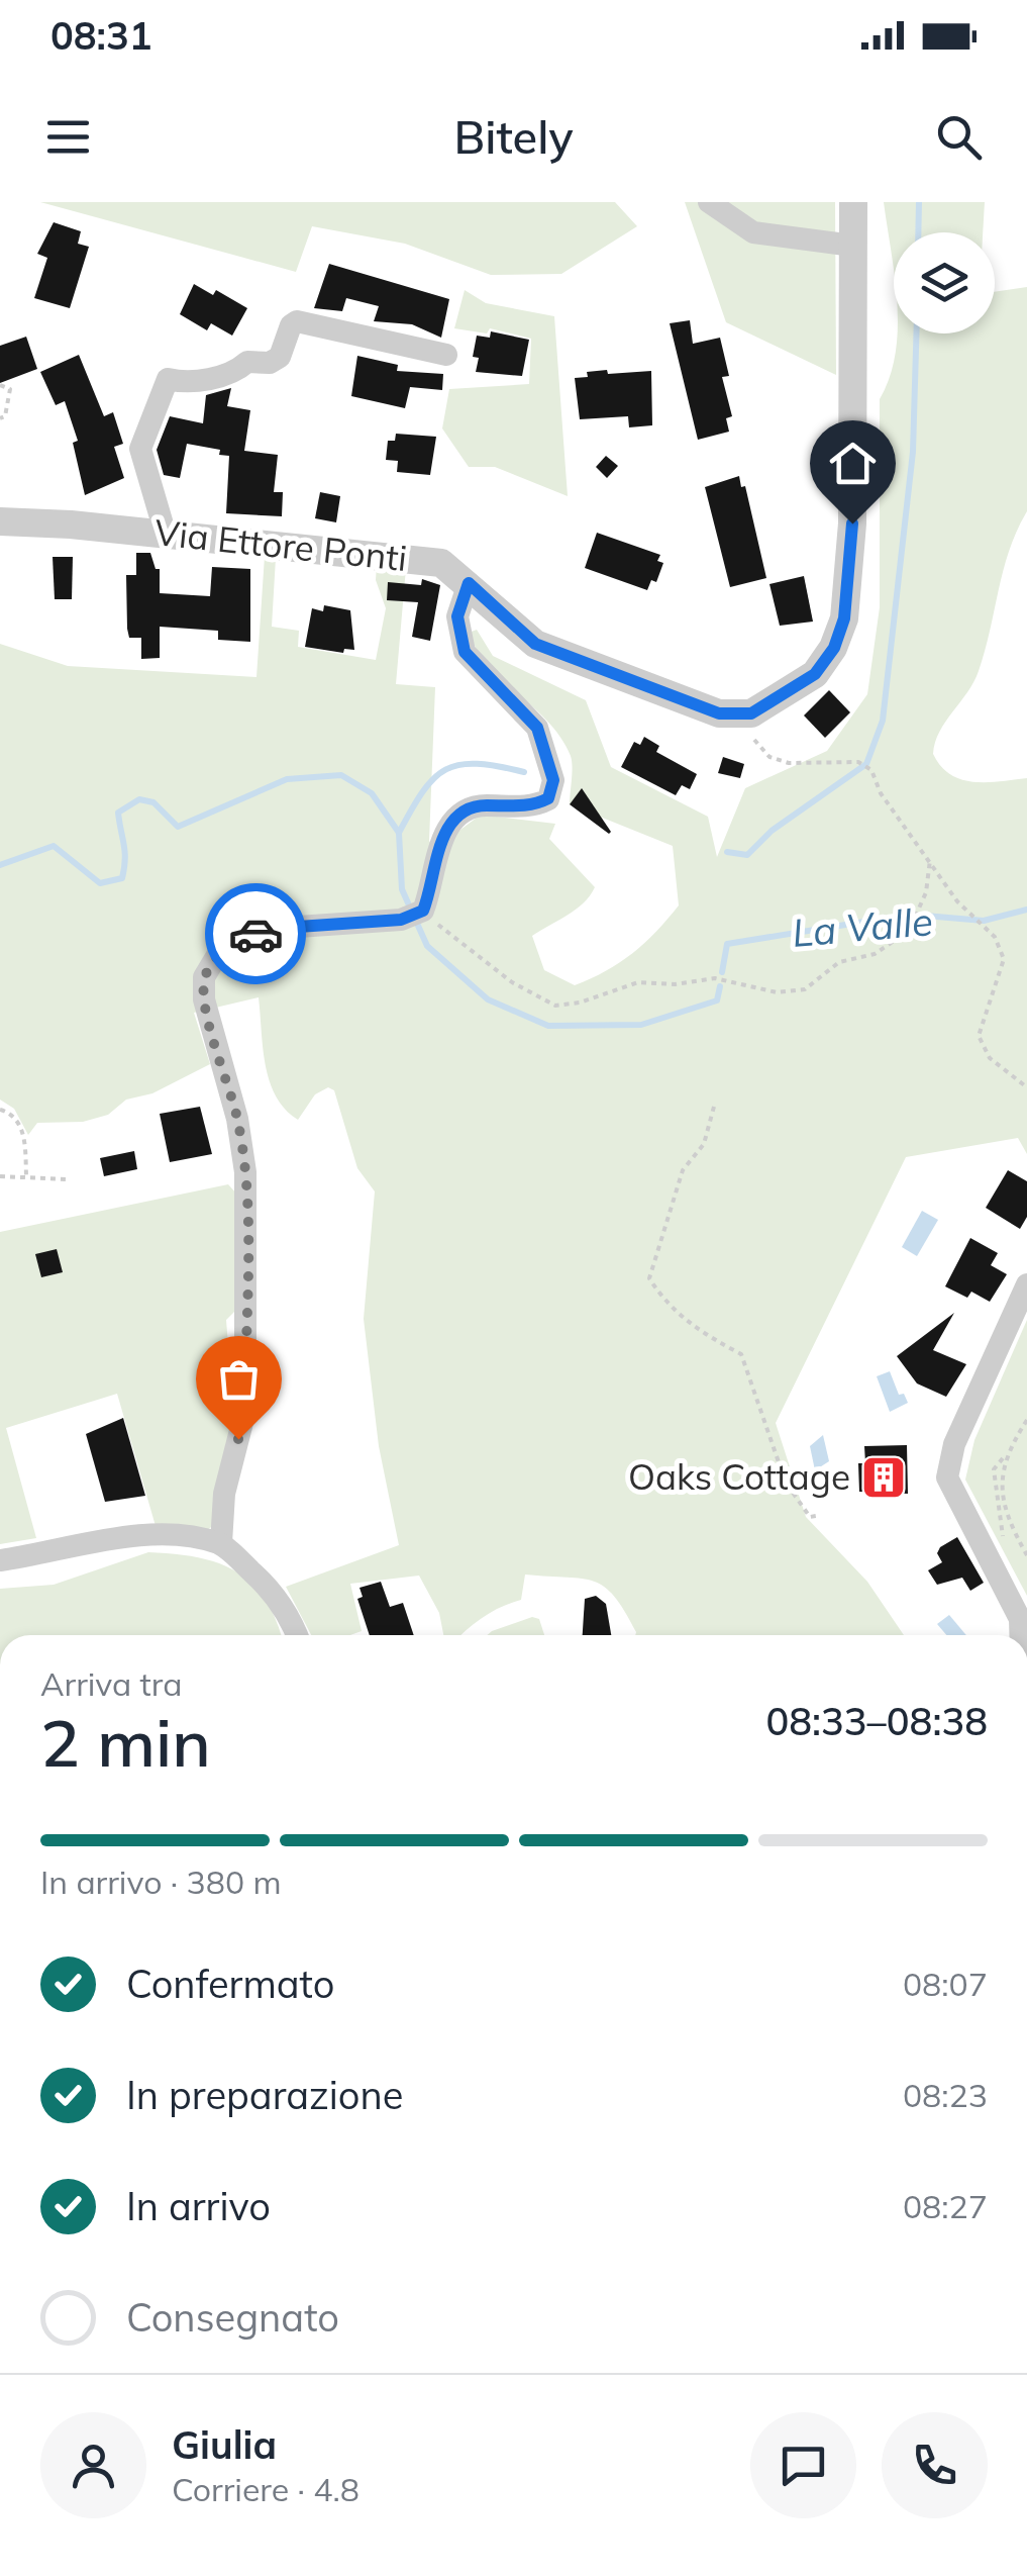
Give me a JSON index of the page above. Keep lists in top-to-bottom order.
{
  "streets": {
    "street": ["Via Ettore Ponti"]
  },
  "water": ["La Valle"],
  "places": {
    "building": ["Oaks Cottage"]
  },
  "page": {
    "status": "08:31",
    "header": "Bitely",
    "heading": ["2 min", "Arriva tra", "08:33–08:38"],
    "panel": ["Giulia", "Corriere · 4.8"],
    "bar": "In arrivo · 380 m",
    "list": [
      ["Confermato", "08:07"],
      ["In preparazione", "08:23"],
      ["In arrivo", "08:27"],
      "Consegnato"
    ]
  }
}
